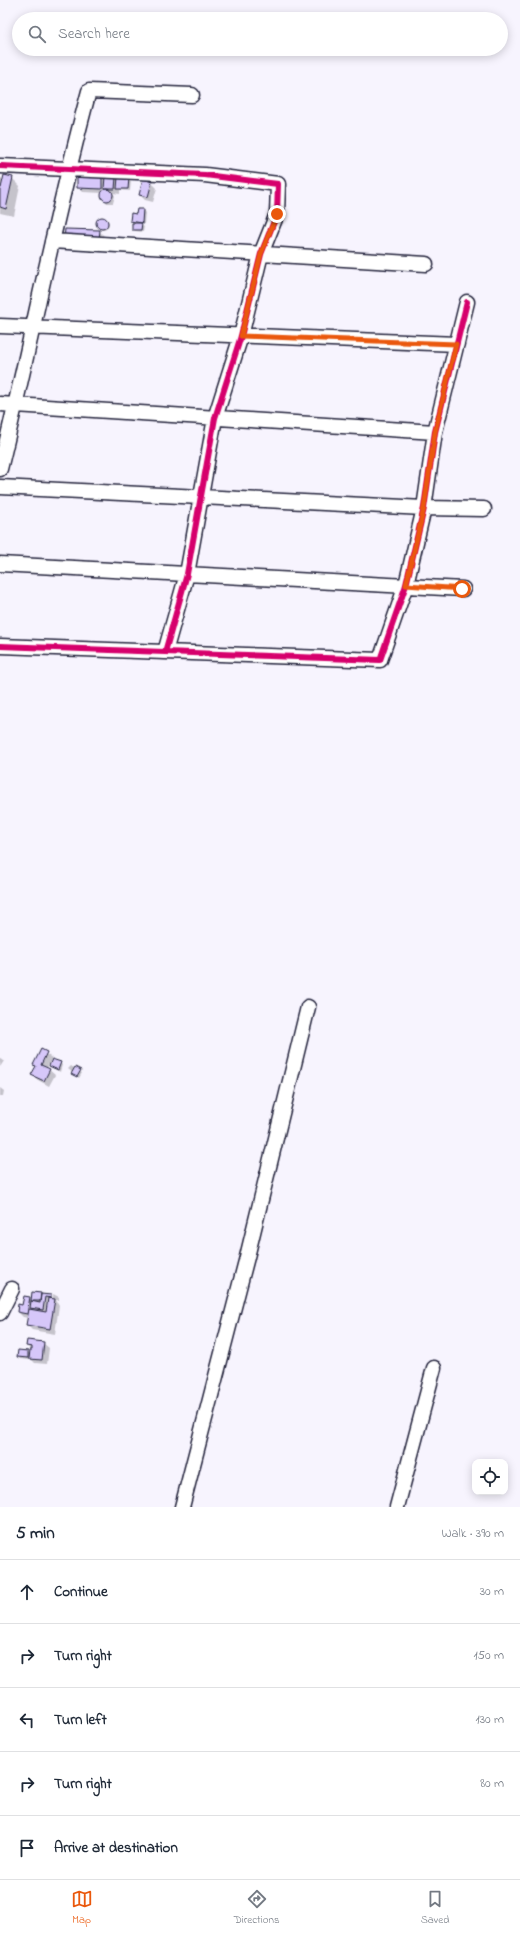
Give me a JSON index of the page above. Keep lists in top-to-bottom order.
{
  "page": {
    "search": "Search here",
    "heading": ["5 min", "Walk · 390 m"],
    "list": [
      ["Continue", "30 m"],
      ["Turn right", "150 m"],
      ["Turn left", "130 m"],
      ["Turn right", "80 m"],
      "Arrive at destination"
    ],
    "nav": ["Map", "Directions", "Saved"]
  }
}
